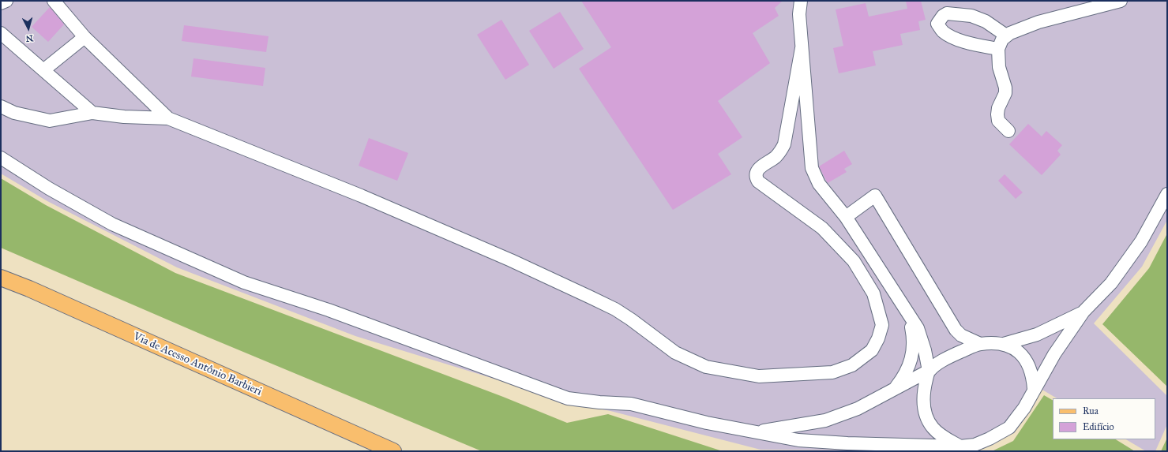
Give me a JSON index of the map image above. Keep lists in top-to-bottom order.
{
  "streets": {
    "main road": ["Via de Acesso Antônio Barbieri"]
  },
  "legend": ["Rua", "Edifício"],
  "north": "bottom"
}
